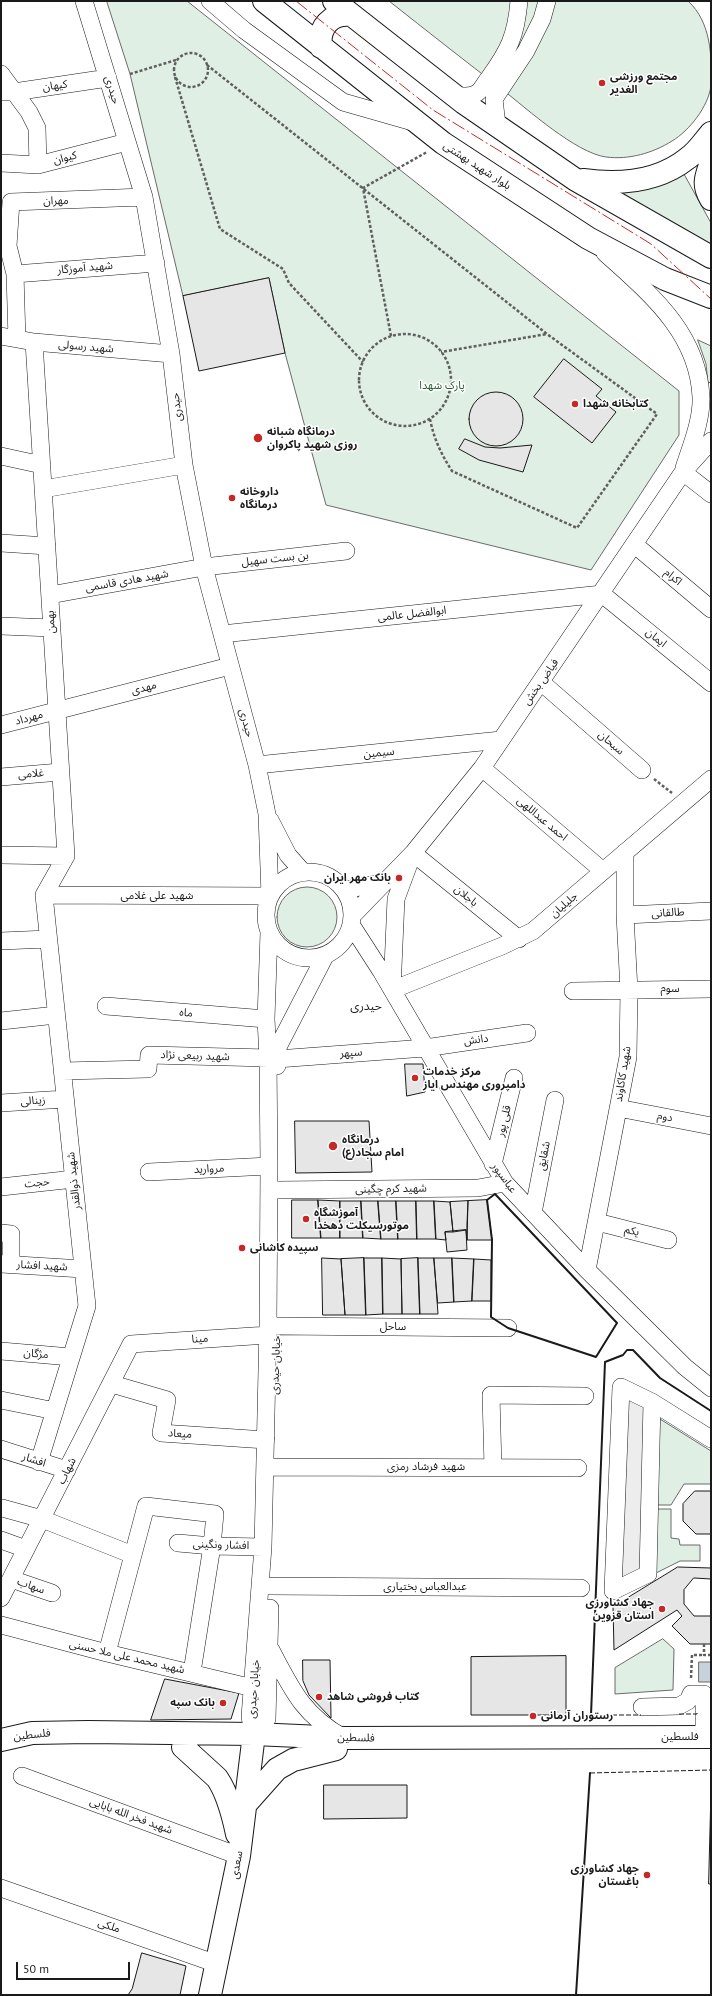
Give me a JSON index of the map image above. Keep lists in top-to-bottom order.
{
  "streets": {
    "main road": ["بلوار شهید بهشتی", "فلسطین", "سعدی"],
    "street": [
      "کیهان",
      "حیدری",
      "کیوان",
      "مهران",
      "شهید آموزگار",
      "شهید رسولی",
      "بن بست سهیل",
      "اکرام",
      "شهید هادی قاسمی",
      "ابوالفضل عالمی",
      "بهمن",
      "ایمان",
      "فیاض بخش",
      "مهدی",
      "مهرداد",
      "سبحان",
      "سیمین",
      "غلامی",
      "احمد عبداللهی",
      "شهید علی غلامی",
      "باجلان",
      "جلیلیان",
      "طالقانی",
      "سوم",
      "ماه",
      "دانش",
      "سپهر",
      "شهید ربیعی نژاد",
      "شهید کاکاوند",
      "زینالی",
      "دوم",
      "قلی پور",
      "شقایق",
      "مروارید",
      "عباسپور",
      "شهید ذوالقدر",
      "حجت",
      "شهید کرم چگینی",
      "یکم",
      "شهید افشار",
      "ساحل",
      "مینا",
      "مژگان",
      "خیابان حیدری",
      "میعاد",
      "افشار",
      "شهید فرشاد رمزی",
      "شهاب",
      "افشار ونگینی",
      "سهاب",
      "عبدالعباس بختیاری",
      "شهید محمد علی ملا حسنی",
      "شهید فخر الله بابایی",
      "ملکی"
    ]
  },
  "crossings": [
    ["کیهان", "حیدری"],
    ["حیدری", "کیوان"],
    ["حیدری", "مهران"],
    ["حیدری", "شهید آموزگار"],
    ["حیدری", "شهید رسولی"],
    ["حیدری", "بن بست سهیل"],
    ["حیدری", "شهید هادی قاسمی"],
    ["حیدری", "ابوالفضل عالمی"],
    ["حیدری", "مهدی"],
    ["حیدری", "سیمین"],
    ["شهید رسولی", "بهمن"],
    ["بن بست سهیل", "شهید هادی قاسمی"],
    ["اکرام", "فیاض بخش"],
    ["شهید هادی قاسمی", "بهمن"],
    ["ابوالفضل عالمی", "ایمان"],
    ["ابوالفضل عالمی", "فیاض بخش"],
    ["بهمن", "مهدی"],
    ["بهمن", "مهرداد"],
    ["بهمن", "غلامی"],
    ["ایمان", "فیاض بخش"],
    ["فیاض بخش", "سبحان"],
    ["فیاض بخش", "سیمین"],
    ["فیاض بخش", "احمد عبداللهی"],
    ["فیاض بخش", "شهید علی غلامی"],
    ["فیاض بخش", "باجلان"],
    ["فیاض بخش", "عباسپور"],
    ["مهدی", "مهرداد"],
    ["احمد عبداللهی", "جلیلیان"],
    ["شهید علی غلامی", "عباسپور"],
    ["شهید علی غلامی", "شهید ذوالقدر"],
    ["باجلان", "جلیلیان"],
    ["جلیلیان", "شهید کاکاوند"],
    ["جلیلیان", "عباسپور"],
    ["طالقانی", "شهید کاکاوند"],
    ["سوم", "شهید کاکاوند"],
    ["دانش", "سپهر"],
    ["دانش", "عباسپور"],
    ["سپهر", "شهید ربیعی نژاد"],
    ["سپهر", "عباسپور"],
    ["سپهر", "خیابان حیدری"],
    ["شهید ربیعی نژاد", "شهید ذوالقدر"],
    ["شهید ربیعی نژاد", "خیابان حیدری"],
    ["شهید کاکاوند", "دوم"],
    ["شهید کاکاوند", "عباسپور"],
    ["شهید کاکاوند", "یکم"],
    ["زینالی", "شهید ذوالقدر"],
    ["قلی پور", "عباسپور"],
    ["شقایق", "عباسپور"],
    ["مروارید", "خیابان حیدری"],
    ["عباسپور", "شهید کرم چگینی"],
    ["شهید ذوالقدر", "حجت"],
    ["شهید ذوالقدر", "شهید افشار"],
    ["شهید ذوالقدر", "مژگان"],
    ["شهید ذوالقدر", "افشار"],
    ["شهید کرم چگینی", "خیابان حیدری"],
    ["ساحل", "مینا"],
    ["ساحل", "خیابان حیدری"],
    ["مینا", "خیابان حیدری"],
    ["مینا", "شهاب"],
    ["خیابان حیدری", "میعاد"],
    ["خیابان حیدری", "شهید فرشاد رمزی"],
    ["خیابان حیدری", "افشار ونگینی"],
    ["خیابان حیدری", "عبدالعباس بختیاری"],
    ["خیابان حیدری", "شهید محمد علی ملا حسنی"],
    ["خیابان حیدری", "فلسطین"],
    ["خیابان حیدری", "سعدی"],
    ["میعاد", "شهاب"],
    ["افشار", "شهاب"],
    ["شهاب", "سهاب"],
    ["فلسطین", "سعدی"],
    ["شهید فخر الله بابایی", "سعدی"],
    ["سعدی", "ملکی"]
  ],
  "districts": ["حیدری"],
  "parks": ["پارک شهدا"],
  "places": [
    "مجتمع ورزشی الغدیر",
    "کتابخانه شهدا",
    "درمانگاه شبانه روزی شهید پاکروان",
    "داروخانه درمانگاه",
    "بانک مهر ایران",
    "مرکز خدمات دامپروری مهندس ایاز",
    "درمانگاه امام سجاد(ع)",
    "آموزشگاه موتورسیکلت دهخدا",
    "سپیده کاشانی",
    "جهاد کشاورزی استان قزوین",
    "کتاب فروشی شاهد",
    "بانک سپه",
    "رستوران آرمانی",
    "جهاد کشاورزی باغستان"
  ],
  "scale_bar": "50 m"
}
